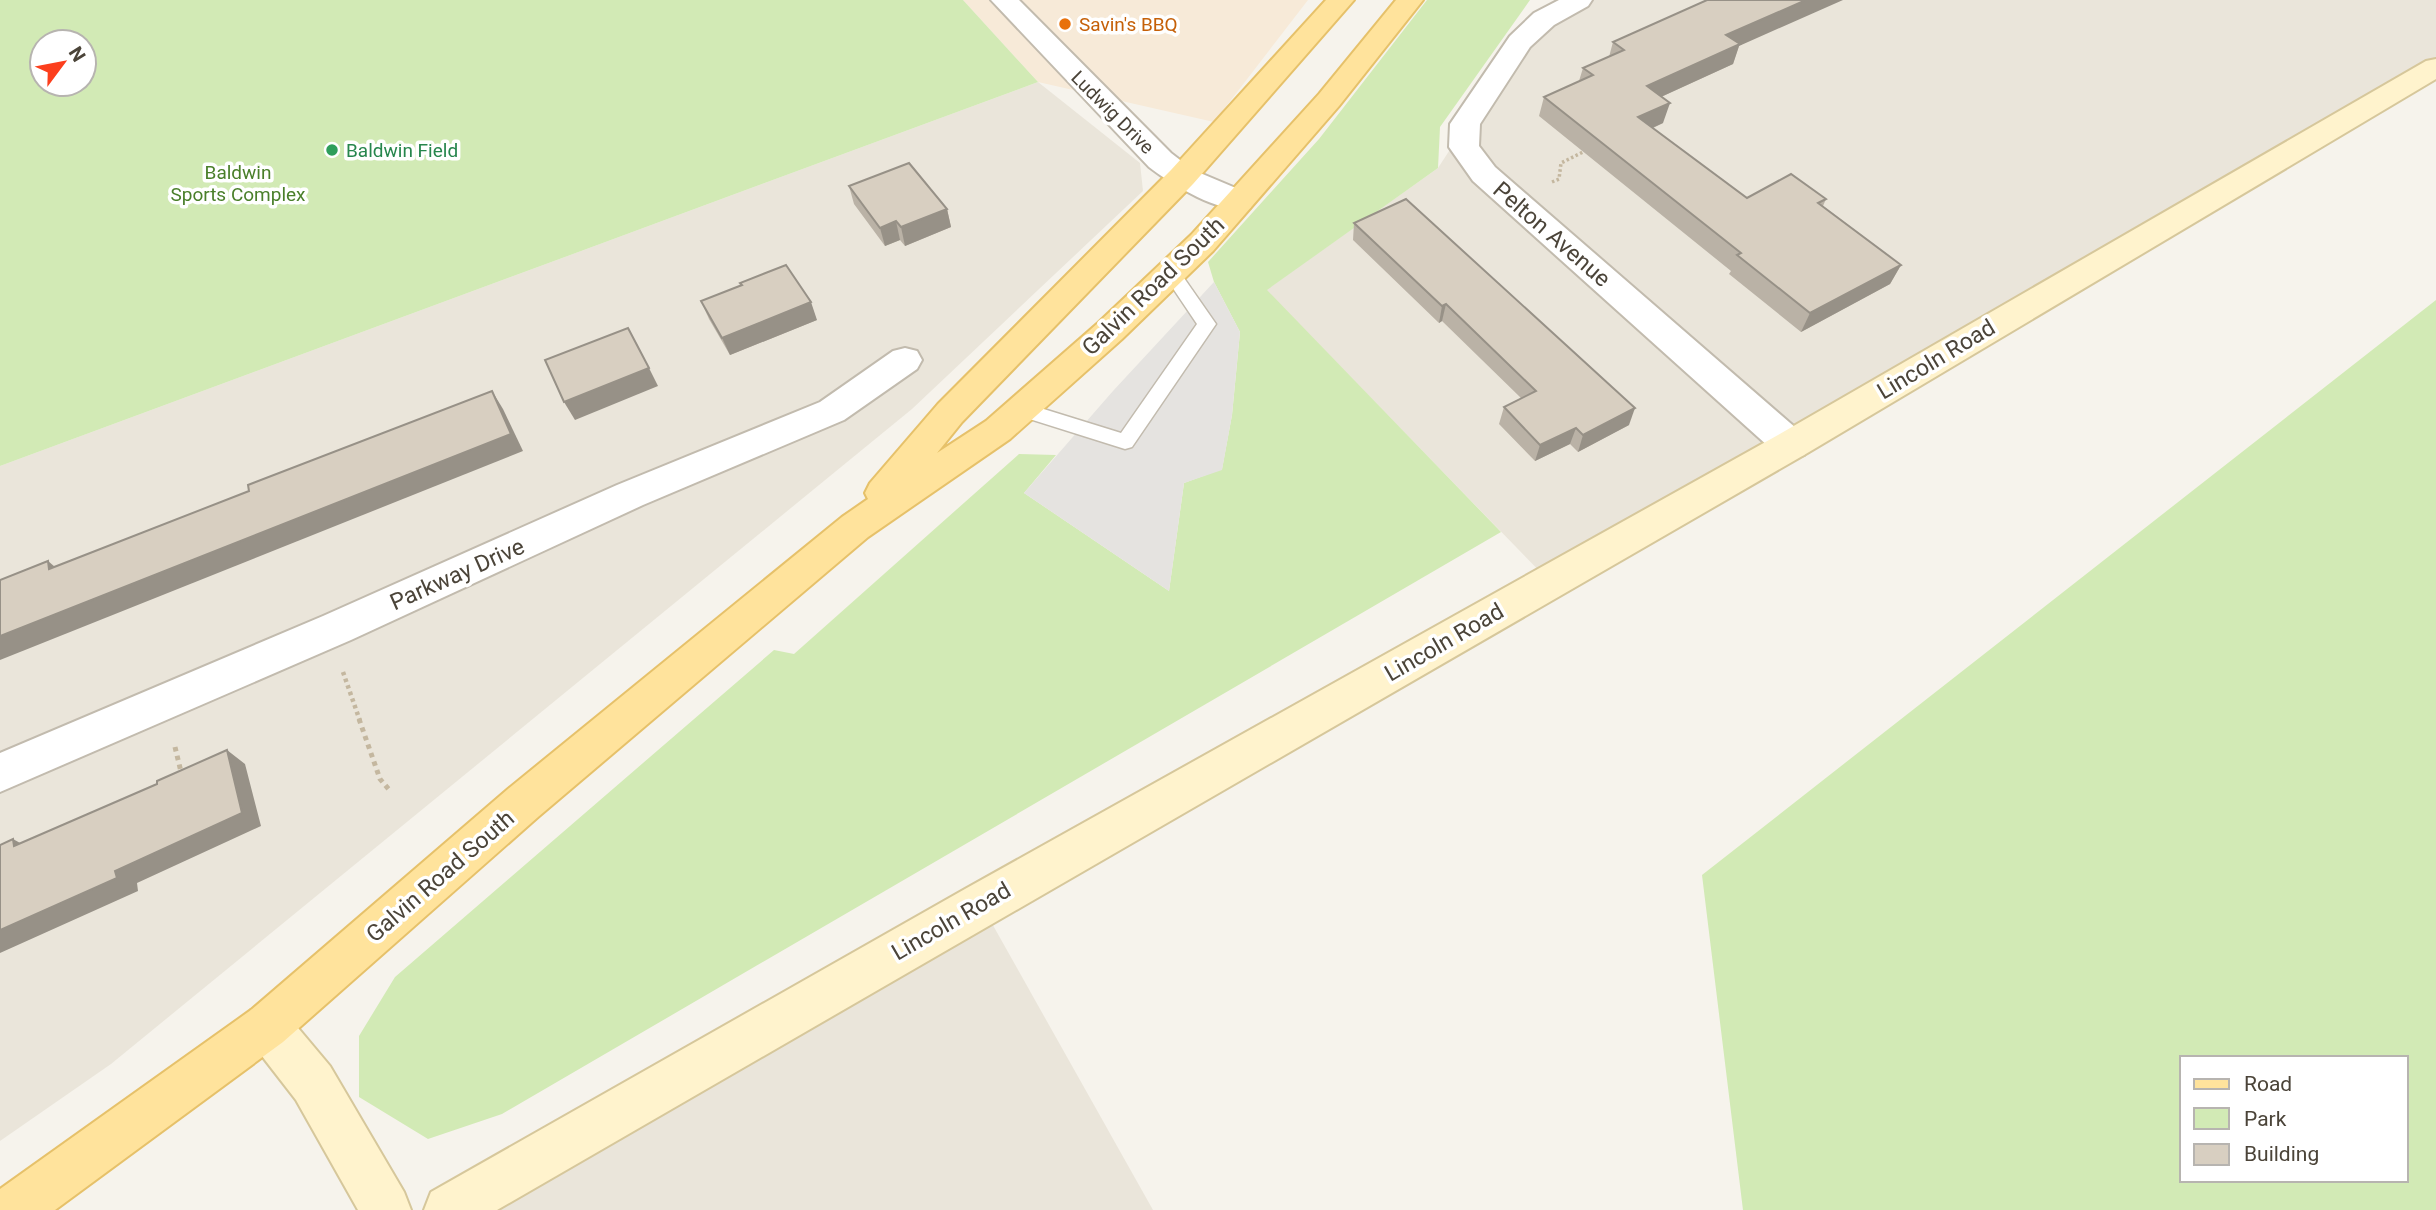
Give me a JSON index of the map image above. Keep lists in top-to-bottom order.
{
  "streets": {
    "main road": ["Galvin Road South", "Lincoln Road"],
    "street": ["Ludwig Drive", "Pelton Avenue", "Parkway Drive"]
  },
  "crossings": [
    ["Ludwig Drive", "Galvin Road South"],
    ["Pelton Avenue", "Lincoln Road"]
  ],
  "parks": ["Baldwin Sports Complex"],
  "places": ["Savin's BBQ", "Baldwin Field"],
  "legend": ["Road", "Park", "Building"],
  "north": "top right"
}
